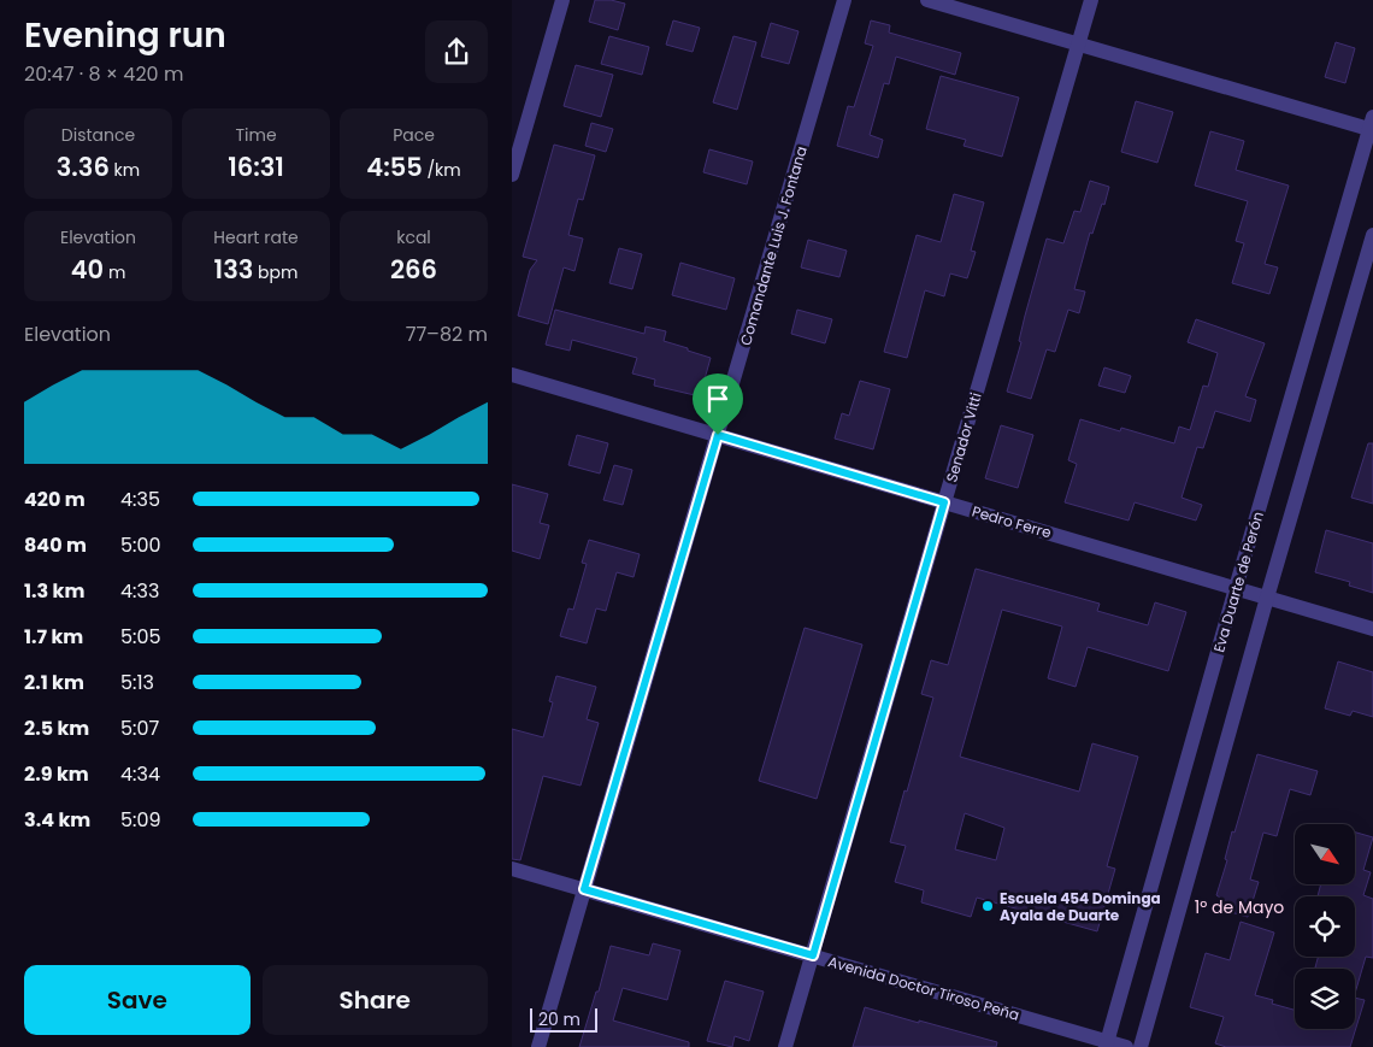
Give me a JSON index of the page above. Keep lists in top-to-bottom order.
{
  "streets": {
    "street": [
      "Comandante Luis J. Fontana",
      "Senador Vitti",
      "Pedro Ferre",
      "Eva Duarte de Perón",
      "Avenida Doctor Tiroso Peña"
    ]
  },
  "crossings": [
    ["Comandante Luis J. Fontana", "Pedro Ferre"],
    ["Comandante Luis J. Fontana", "Avenida Doctor Tiroso Peña"],
    ["Senador Vitti", "Pedro Ferre"],
    ["Senador Vitti", "Avenida Doctor Tiroso Peña"],
    ["Pedro Ferre", "Eva Duarte de Perón"],
    ["Eva Duarte de Perón", "Avenida Doctor Tiroso Peña"]
  ],
  "districts": ["1º de Mayo"],
  "places": ["Escuela 454 Dominga Ayala de Duarte"],
  "scale_bar": "20 m",
  "north": "bottom right",
  "page": {
    "heading": ["Evening run", "20:47 · 8 × 420 m"],
    "stats": [
      ["Distance", "3.36 km"],
      ["Time", "16:31"],
      ["Pace", "4:55 /km"],
      ["Elevation", "40 m"],
      ["Heart rate", "133 bpm"],
      ["kcal", "266"]
    ],
    "chart": ["Elevation", "77–82 m"],
    "list": [
      {
        "name": "420 m",
        "note": "4:35"
      },
      {
        "name": "840 m",
        "note": "5:00"
      },
      {
        "name": "1.3 km",
        "note": "4:33"
      },
      {
        "name": "1.7 km",
        "note": "5:05"
      },
      {
        "name": "2.1 km",
        "note": "5:13"
      },
      {
        "name": "2.5 km",
        "note": "5:07"
      },
      {
        "name": "2.9 km",
        "note": "4:34"
      },
      {
        "name": "3.4 km",
        "note": "5:09"
      }
    ],
    "buttons": ["Save", "Share"],
    "scale": "20 m"
  }
}
